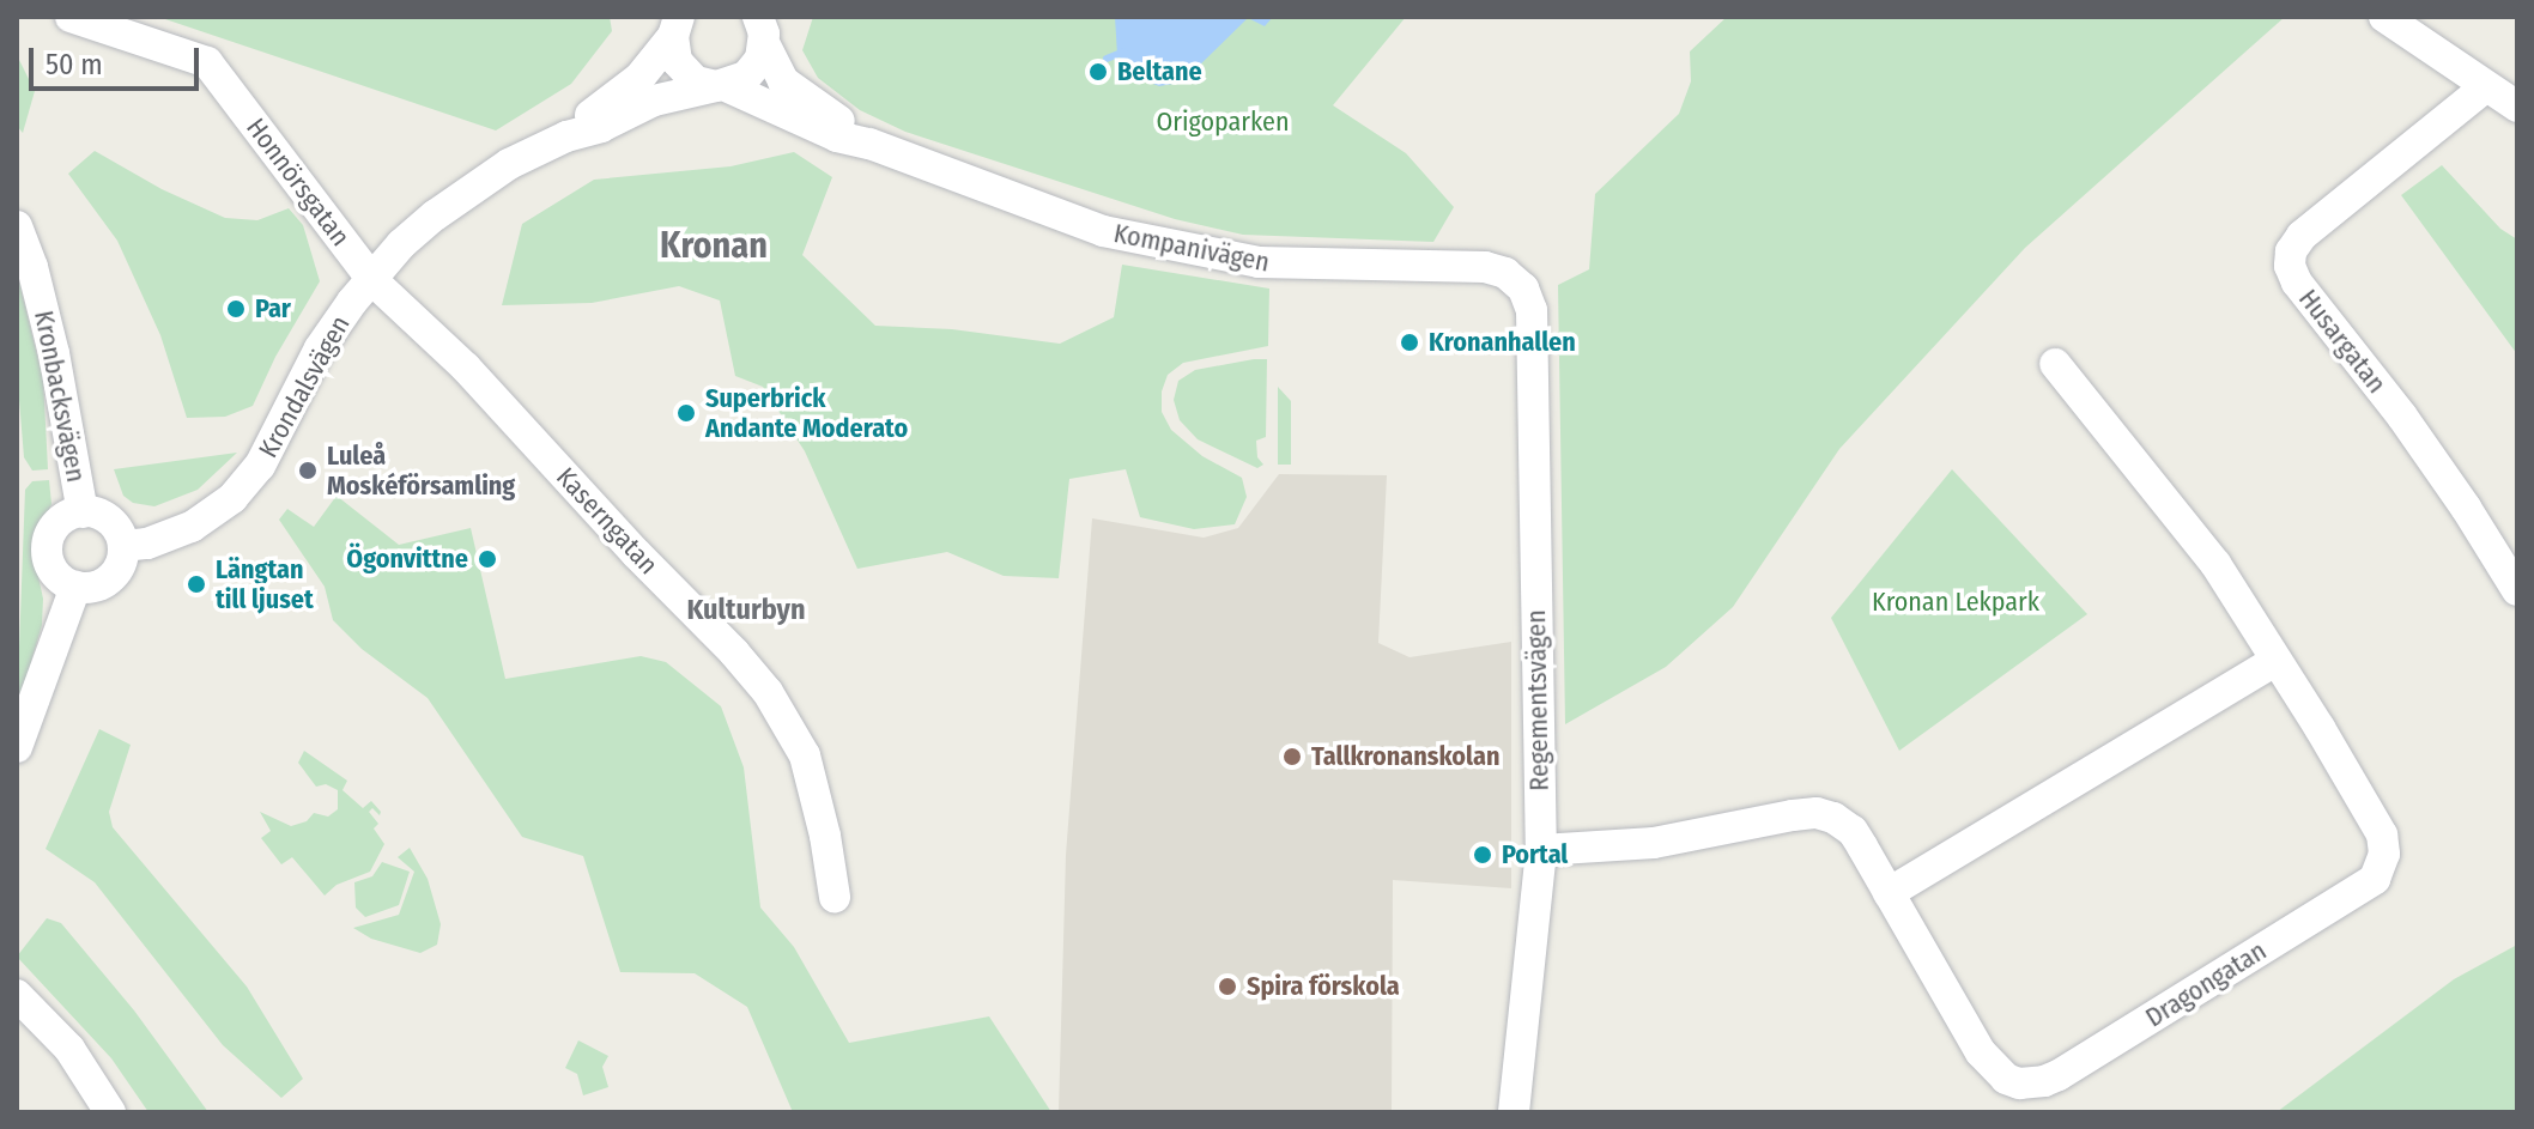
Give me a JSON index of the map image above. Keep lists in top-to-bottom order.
{
  "streets": {
    "street": [
      "Honnörsgatan",
      "Kompanivägen",
      "Husargatan",
      "Krondalsvägen",
      "Kronbacksvägen",
      "Kaserngatan",
      "Regementsvägen",
      "Dragongatan"
    ]
  },
  "crossings": [
    ["Honnörsgatan", "Krondalsvägen"],
    ["Honnörsgatan", "Kaserngatan"],
    ["Kompanivägen", "Krondalsvägen"],
    ["Kompanivägen", "Regementsvägen"],
    ["Krondalsvägen", "Kronbacksvägen"],
    ["Krondalsvägen", "Kaserngatan"],
    ["Regementsvägen", "Dragongatan"]
  ],
  "districts": ["Kronan", "Kulturbyn"],
  "parks": ["Origoparken", "Kronan Lekpark"],
  "places": [
    "Beltane",
    "Par",
    "Kronanhallen",
    "Superbrick Andante Moderato",
    "Luleå Moskéförsamling",
    "Ögonvittne",
    "Längtan till ljuset",
    "Tallkronanskolan",
    "Portal",
    "Spira förskola"
  ],
  "scale_bar": "50 m"
}
